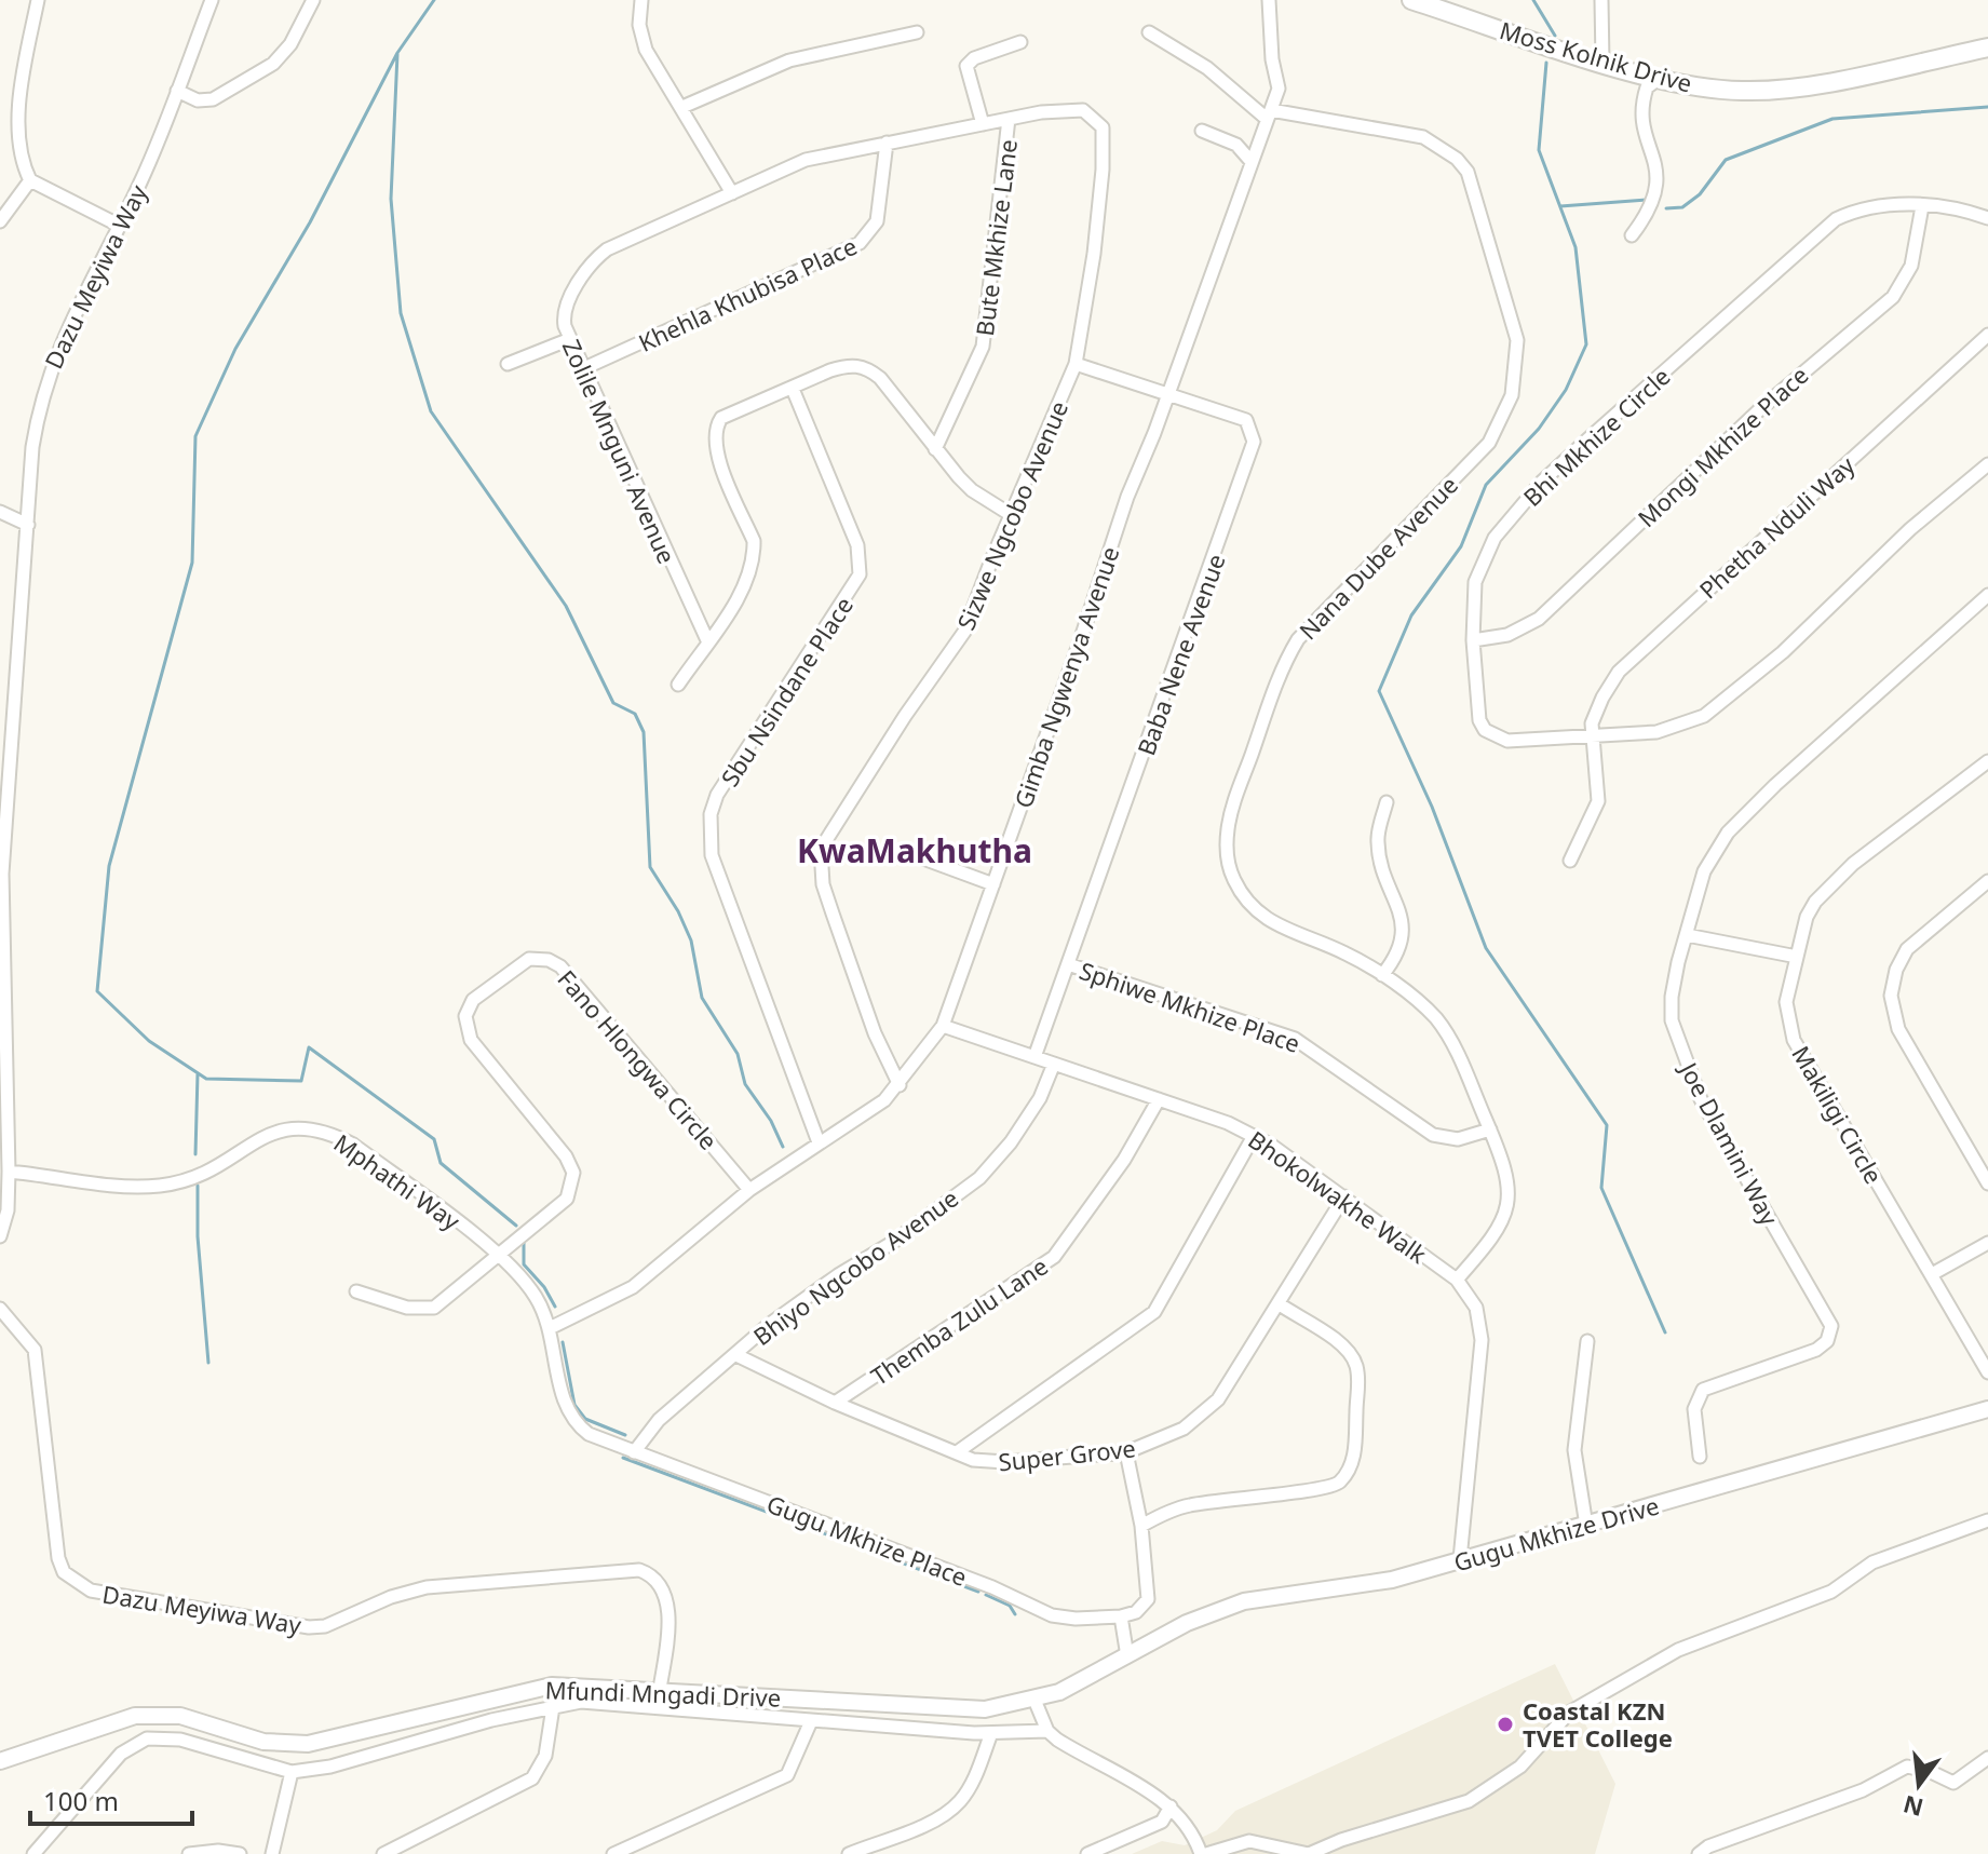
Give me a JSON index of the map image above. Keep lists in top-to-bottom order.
{
  "streets": {
    "main road": ["Moss Kolnik Drive"],
    "street": [
      "Bute Mkhize Lane",
      "Dazu Meyiwa Way",
      "Khehla Khubisa Place",
      "Bhi Mkhize Circle",
      "Mongi Mkhize Place",
      "Zolile Mnguni Avenue",
      "Sizwe Ngcobo Avenue",
      "Phetha Nduli Way",
      "Nana Dube Avenue",
      "Baba Nene Avenue",
      "Gimba Ngwenya Avenue",
      "Sbu Nsindane Place",
      "Sphiwe Mkhize Place",
      "Fano Hlongwa Circle",
      "Makiligi Circle",
      "Joe Dlamini Way",
      "Mphathi Way",
      "Bhokolwakhe Walk",
      "Bhiyo Ngcobo Avenue",
      "Themba Zulu Lane",
      "Super Grove",
      "Gugu Mkhize Drive",
      "Gugu Mkhize Place",
      "Mfundi Mngadi Drive"
    ]
  },
  "crossings": [
    ["Bute Mkhize Lane", "Zolile Mnguni Avenue"],
    ["Dazu Meyiwa Way", "Mphathi Way"],
    ["Dazu Meyiwa Way", "Mfundi Mngadi Drive"],
    ["Khehla Khubisa Place", "Zolile Mnguni Avenue"],
    ["Bhi Mkhize Circle", "Mongi Mkhize Place"],
    ["Bhi Mkhize Circle", "Phetha Nduli Way"],
    ["Zolile Mnguni Avenue", "Sizwe Ngcobo Avenue"],
    ["Sizwe Ngcobo Avenue", "Baba Nene Avenue"],
    ["Sizwe Ngcobo Avenue", "Gimba Ngwenya Avenue"],
    ["Nana Dube Avenue", "Gimba Ngwenya Avenue"],
    ["Nana Dube Avenue", "Sphiwe Mkhize Place"],
    ["Nana Dube Avenue", "Bhokolwakhe Walk"],
    ["Baba Nene Avenue", "Gimba Ngwenya Avenue"],
    ["Baba Nene Avenue", "Sphiwe Mkhize Place"],
    ["Baba Nene Avenue", "Bhokolwakhe Walk"],
    ["Gimba Ngwenya Avenue", "Sbu Nsindane Place"],
    ["Gimba Ngwenya Avenue", "Fano Hlongwa Circle"],
    ["Gimba Ngwenya Avenue", "Mphathi Way"],
    ["Gimba Ngwenya Avenue", "Bhokolwakhe Walk"],
    ["Fano Hlongwa Circle", "Mphathi Way"],
    ["Mphathi Way", "Gugu Mkhize Place"],
    ["Bhokolwakhe Walk", "Bhiyo Ngcobo Avenue"],
    ["Bhokolwakhe Walk", "Themba Zulu Lane"],
    ["Bhokolwakhe Walk", "Super Grove"],
    ["Bhokolwakhe Walk", "Gugu Mkhize Drive"],
    ["Bhiyo Ngcobo Avenue", "Super Grove"],
    ["Bhiyo Ngcobo Avenue", "Gugu Mkhize Place"],
    ["Themba Zulu Lane", "Super Grove"],
    ["Gugu Mkhize Drive", "Mfundi Mngadi Drive"]
  ],
  "districts": ["KwaMakhutha"],
  "places": ["Coastal KZN TVET College"],
  "scale_bar": "100 m",
  "north": "bottom"
}
